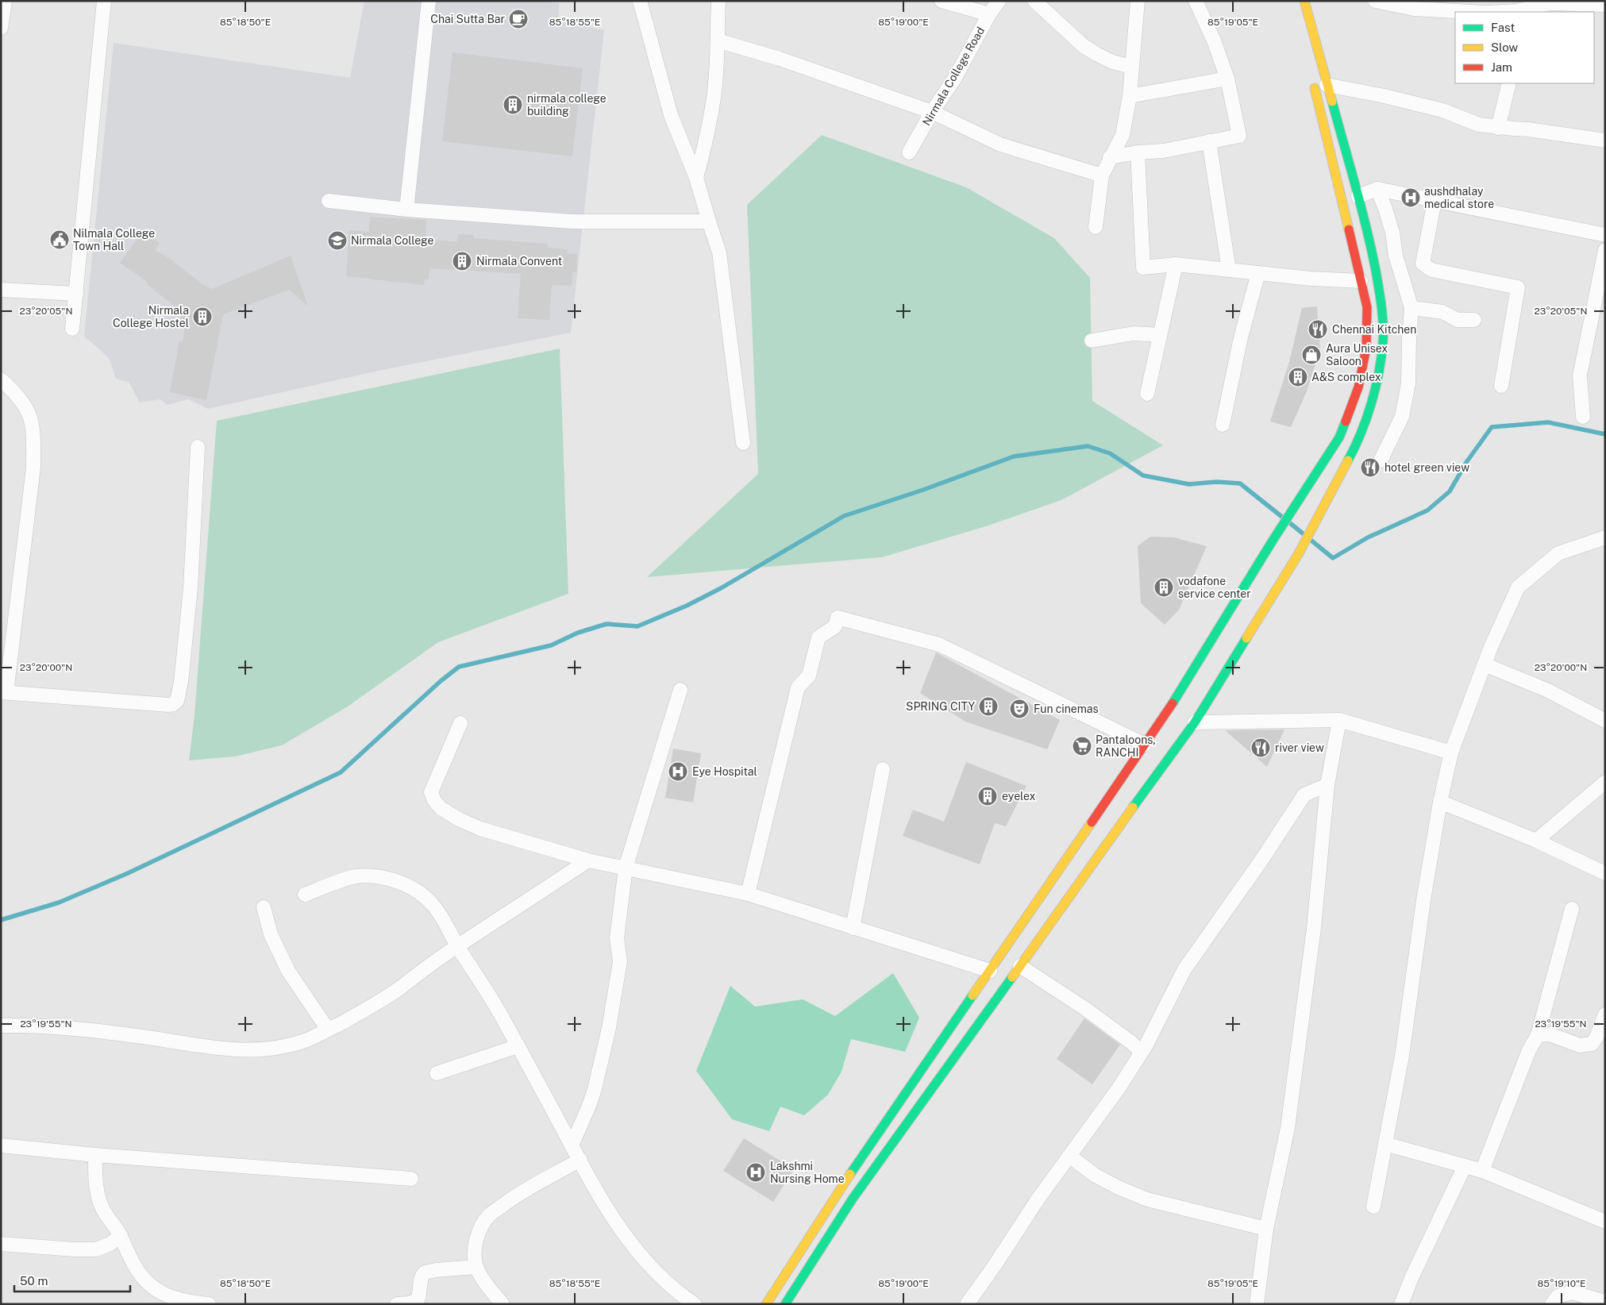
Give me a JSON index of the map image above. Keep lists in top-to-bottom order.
{
  "streets": {
    "street": ["Nirmala College Road"]
  },
  "places": {
    "cafe": ["Chai Sutta Bar"],
    "building": [
      "nirmala college building",
      "Nirmala Convent",
      "Nirmala College Hostel",
      "A&S complex",
      "vodafone service center",
      "SPRING CITY",
      "eyelex"
    ],
    "hospital": ["aushdhalay medical store", "Eye Hospital", "Lakshmi Nursing Home"],
    "public building": ["Nilmala College Town Hall"],
    "school or university": ["Nirmala College"],
    "restaurant": ["Chennai Kitchen", "hotel green view", "river view"],
    "shop": ["Aura Unisex Saloon"],
    "theatre": ["Fun cinemas"],
    "supermarket": ["Pantaloons, RANCHI"]
  },
  "legend": ["Fast", "Slow", "Jam"],
  "scale_bar": "50 m",
  "coordinates": [
    "85°18'50\"E",
    "85°18'55\"E",
    "85°19'00\"E",
    "85°19'05\"E",
    "23°20'05\"N",
    "23°20'00\"N",
    "23°19'55\"N",
    "85°19'10\"E"
  ]
}
